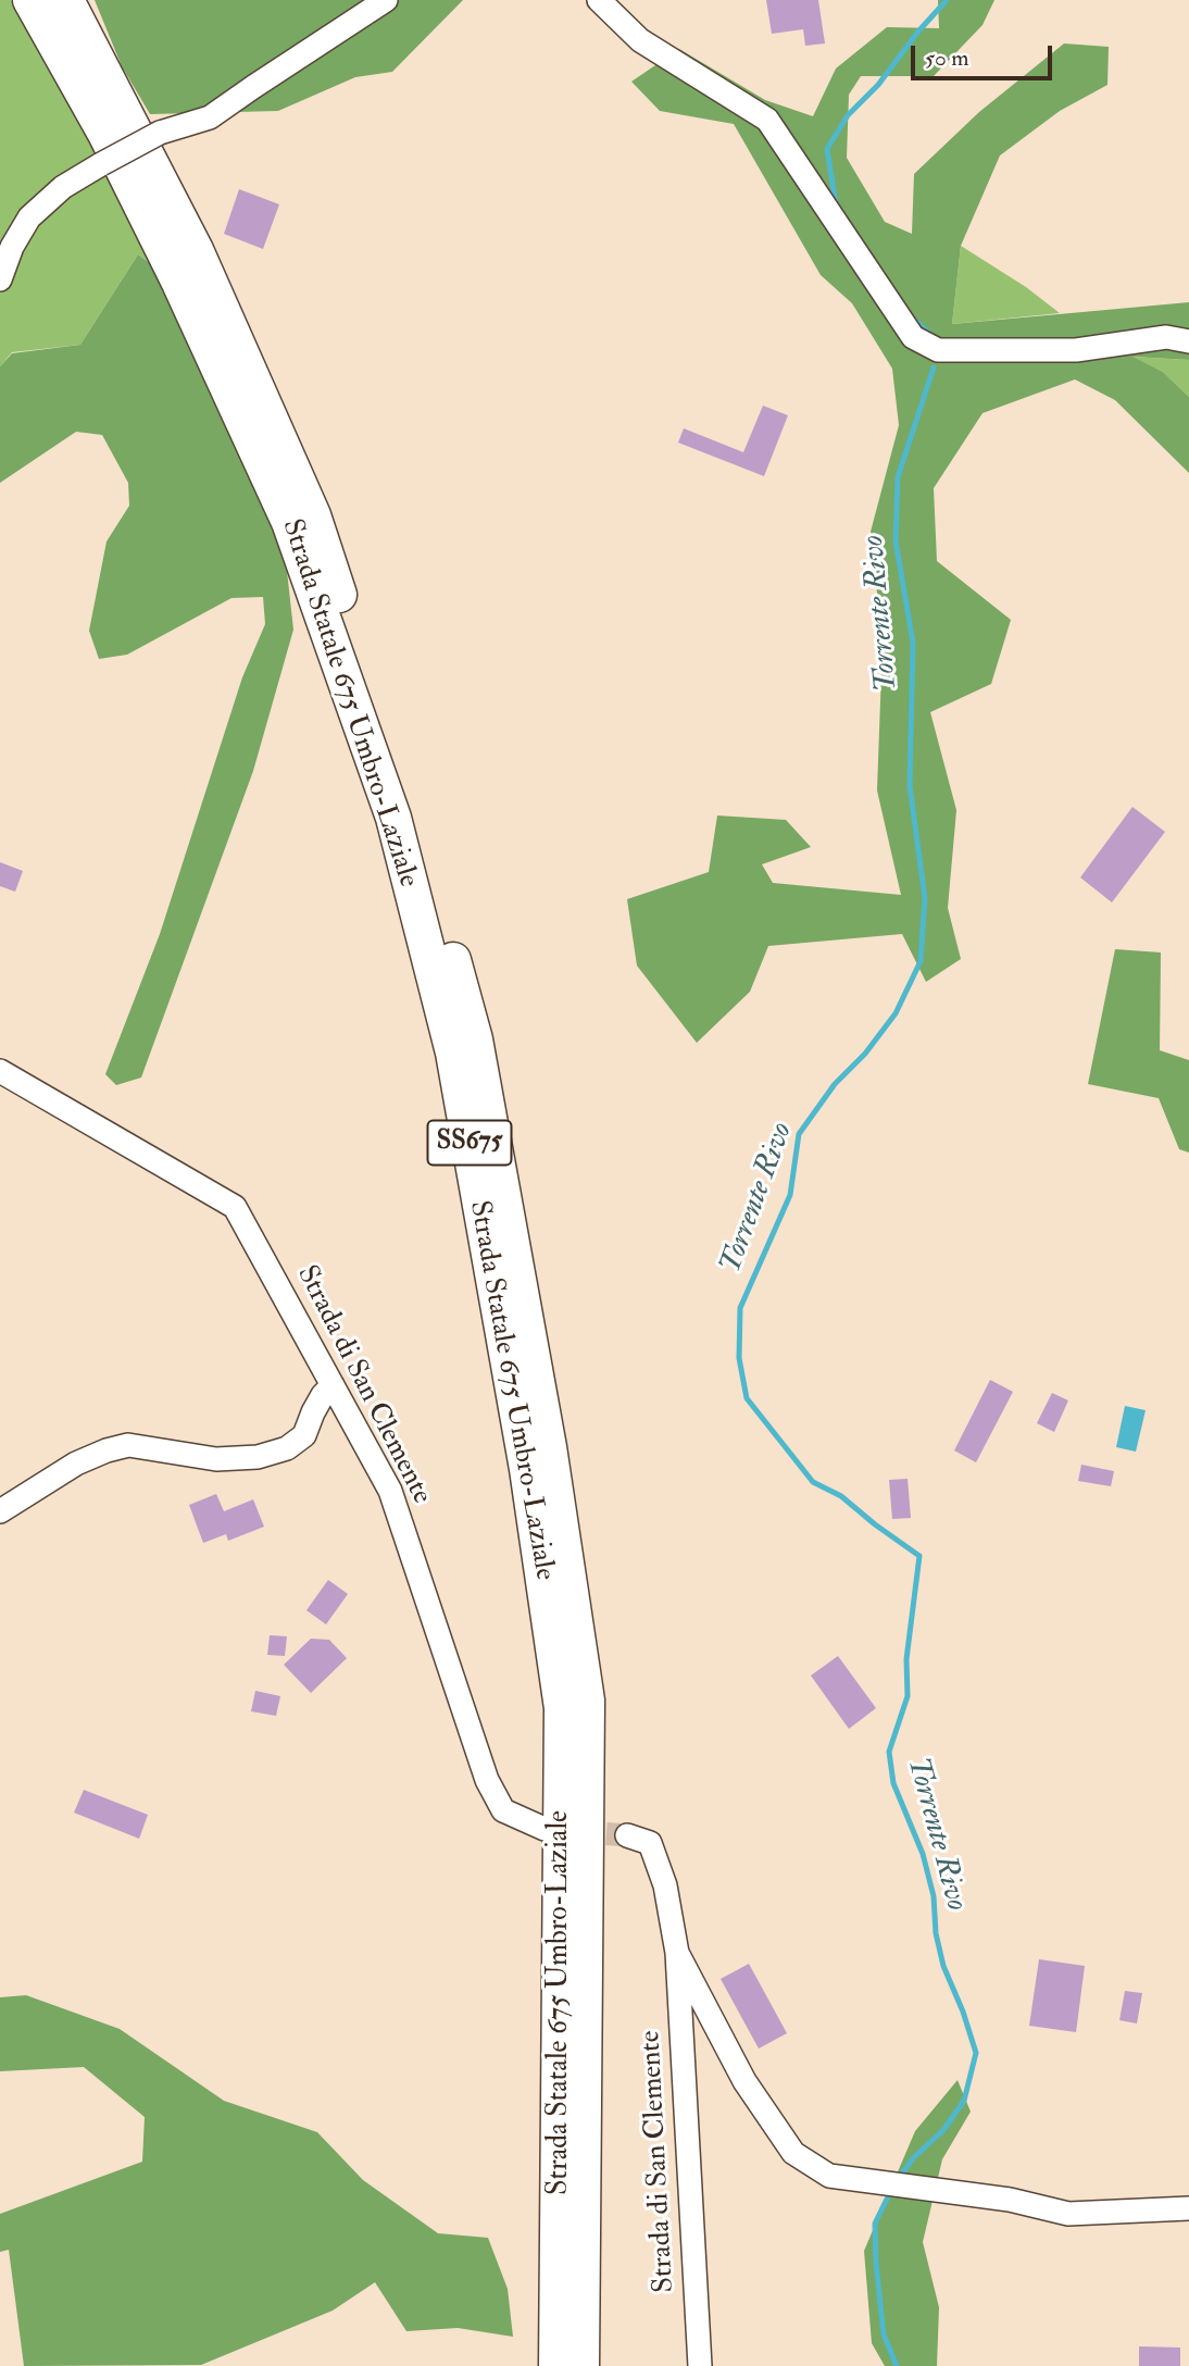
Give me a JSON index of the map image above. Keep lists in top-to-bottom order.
{
  "streets": {
    "highway": ["Strada Statale 675 Umbro-Laziale", "SS675"],
    "street": ["Strada di San Clemente"]
  },
  "water": ["Torrente Rivo"],
  "scale_bar": "50 m"
}
